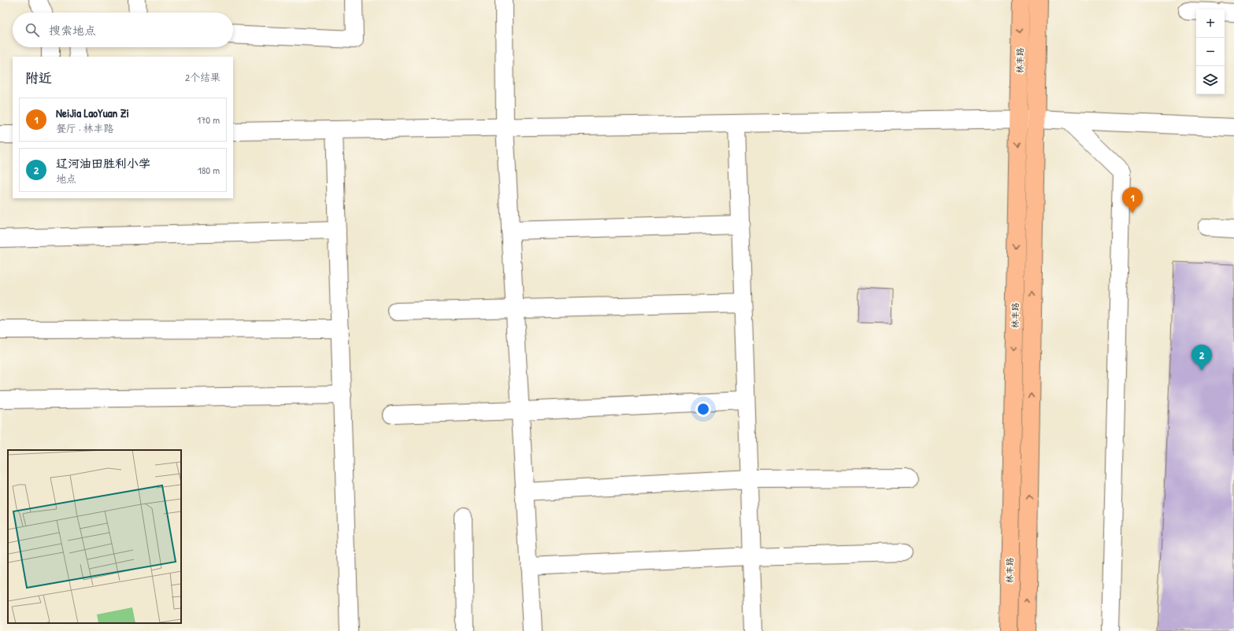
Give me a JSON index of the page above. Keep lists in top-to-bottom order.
{
  "streets": {
    "main road": ["林丰路"]
  },
  "page": {
    "map_buttons": ["+", "−"],
    "search": "搜索地点",
    "heading": ["附近", "2个结果"],
    "list": [
      {
        "mark": "1",
        "name": "NeiJia LaoYuan Zi",
        "note": "餐厅 · 林丰路",
        "value": "170 m"
      },
      {
        "mark": "2",
        "name": "辽河油田胜利小学",
        "note": "地点",
        "value": "180 m"
      }
    ],
    "pins": ["1", "2"]
  }
}
